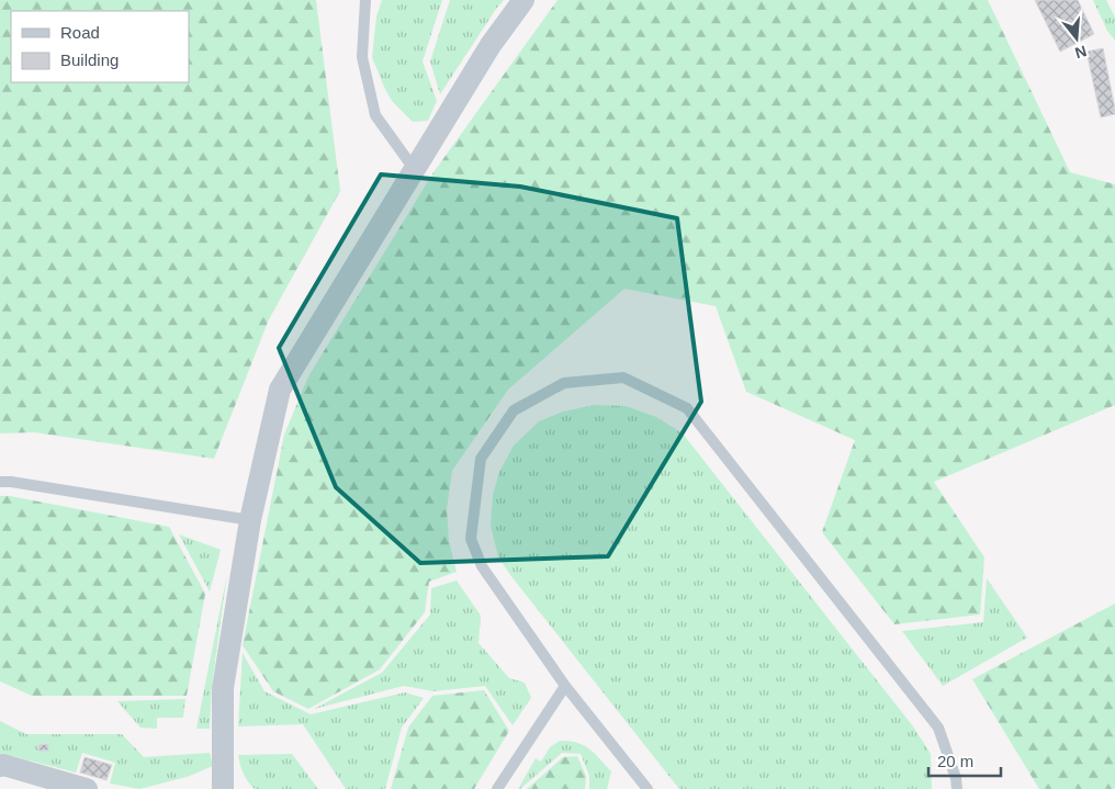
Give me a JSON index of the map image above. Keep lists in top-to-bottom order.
{
  "legend": ["Road", "Building"],
  "scale_bar": "20 m",
  "north": "bottom"
}
